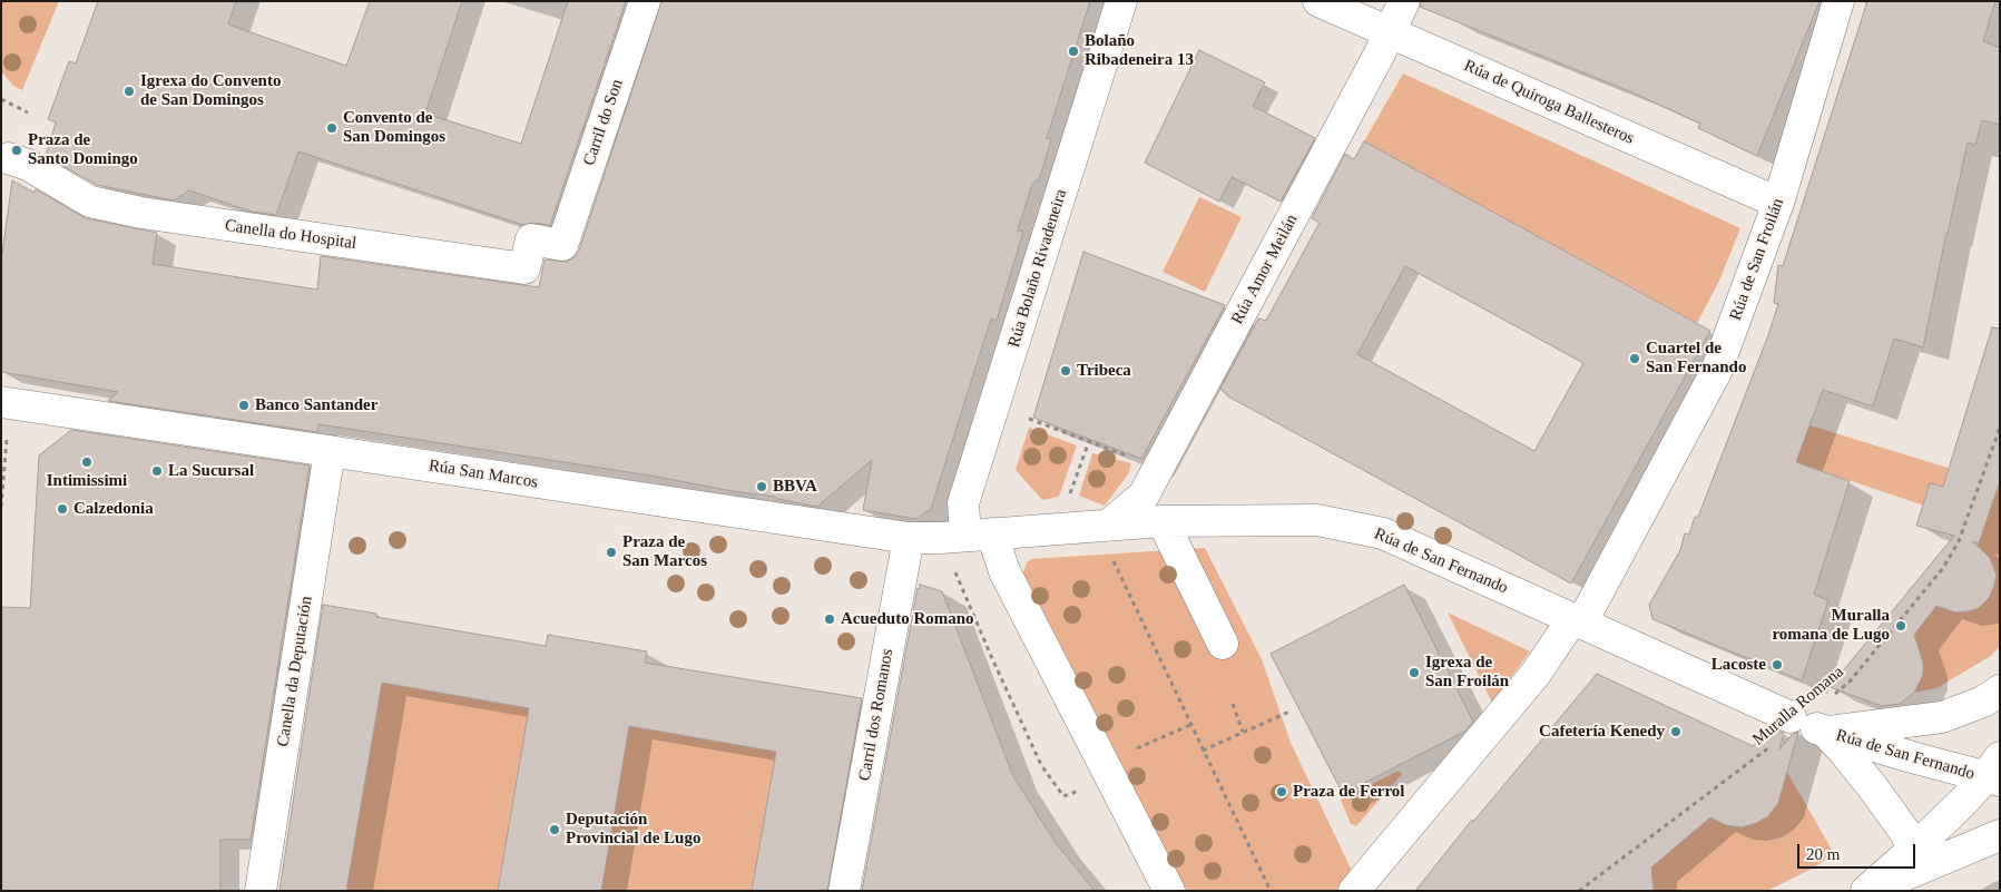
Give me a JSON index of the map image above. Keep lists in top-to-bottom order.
{
  "streets": {
    "street": [
      "Rúa de Quiroga Ballesteros",
      "Carril do Son",
      "Canella do Hospital",
      "Rúa de San Froilán",
      "Rúa Bolaño Rivadeneira",
      "Rúa Amor Meilán",
      "Rúa San Marcos",
      "Rúa de San Fernando",
      "Canella da Deputación",
      "Carril dos Romanos"
    ],
    "path": ["Muralla Romana"]
  },
  "crossings": [
    ["Rúa de Quiroga Ballesteros", "Rúa de San Froilán"],
    ["Rúa de Quiroga Ballesteros", "Rúa Amor Meilán"],
    ["Carril do Son", "Canella do Hospital"],
    ["Rúa de San Froilán", "Rúa de San Fernando"],
    ["Rúa Bolaño Rivadeneira", "Rúa San Marcos"],
    ["Rúa Bolaño Rivadeneira", "Rúa de San Fernando"],
    ["Rúa Amor Meilán", "Rúa de San Fernando"],
    ["Rúa San Marcos", "Rúa de San Fernando"],
    ["Rúa San Marcos", "Canella da Deputación"],
    ["Rúa San Marcos", "Carril dos Romanos"],
    ["Rúa de San Fernando", "Muralla Romana"]
  ],
  "places": [
    "Bolaño Ribadeneira 13",
    "Igrexa do Convento de San Domingos",
    "Convento de San Domingos",
    "Praza de Santo Domingo",
    "Cuartel de San Fernando",
    "Tribeca",
    "Banco Santander",
    "Intimissimi",
    "La Sucursal",
    "BBVA",
    "Calzedonia",
    "Praza de San Marcos",
    "Acueduto Romano",
    "Muralla romana de Lugo",
    "Lacoste",
    "Igrexa de San Froilán",
    "Cafetería Kenedy",
    "Praza de Ferrol",
    "Deputación Provincial de Lugo"
  ],
  "scale_bar": "20 m"
}
